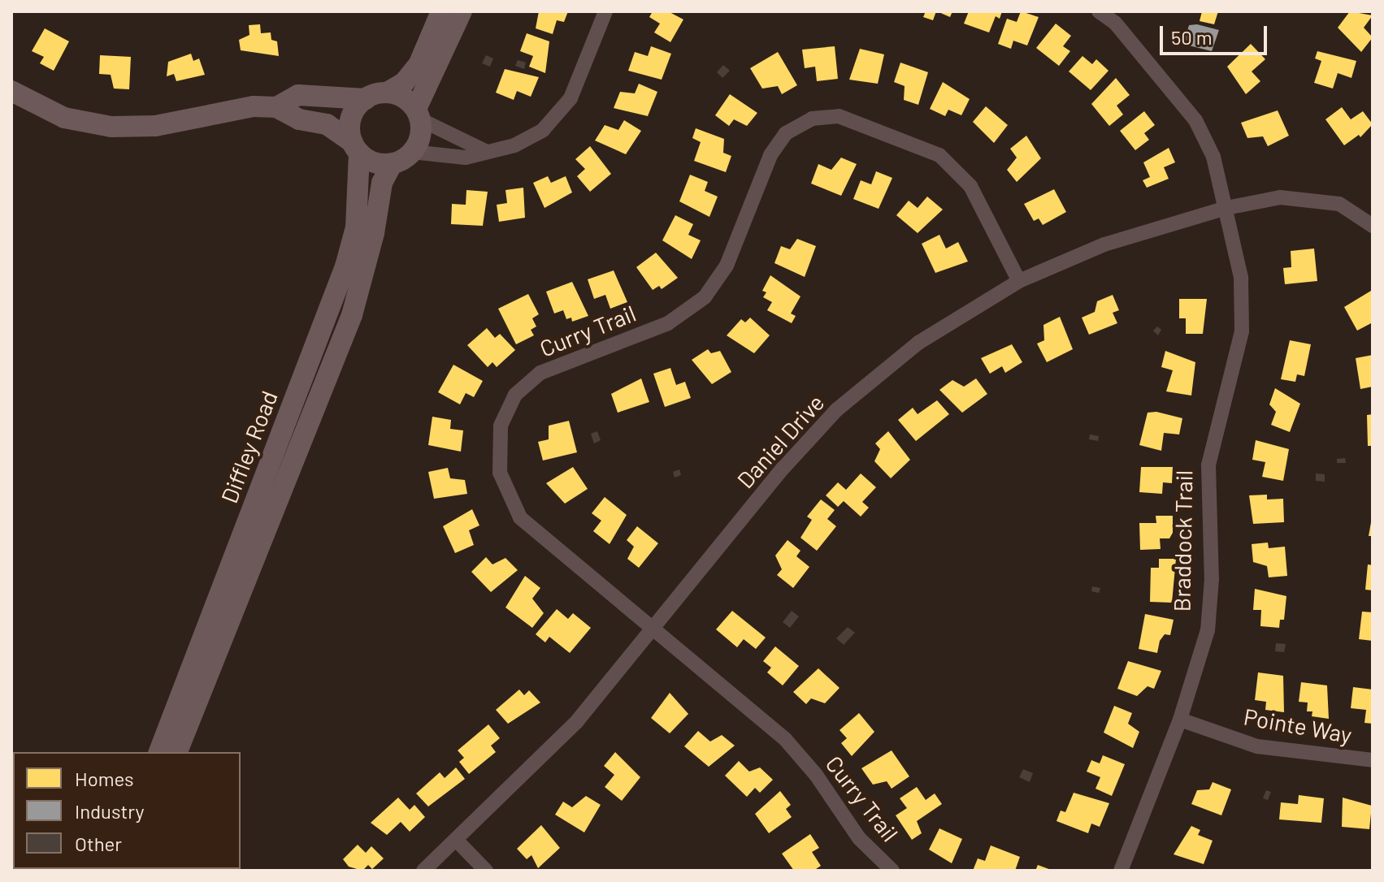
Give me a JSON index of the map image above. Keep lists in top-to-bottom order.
{
  "streets": {
    "main road": ["Diffley Road"],
    "street": [
      "Curry Trail",
      "Daniel Drive",
      "Braddock Trail",
      "Pointe Way"
    ]
  },
  "crossings": [
    ["Curry Trail", "Daniel Drive"],
    ["Daniel Drive", "Braddock Trail"],
    ["Braddock Trail", "Pointe Way"]
  ],
  "legend": ["Homes", "Industry", "Other"],
  "scale_bar": "50 m"
}
